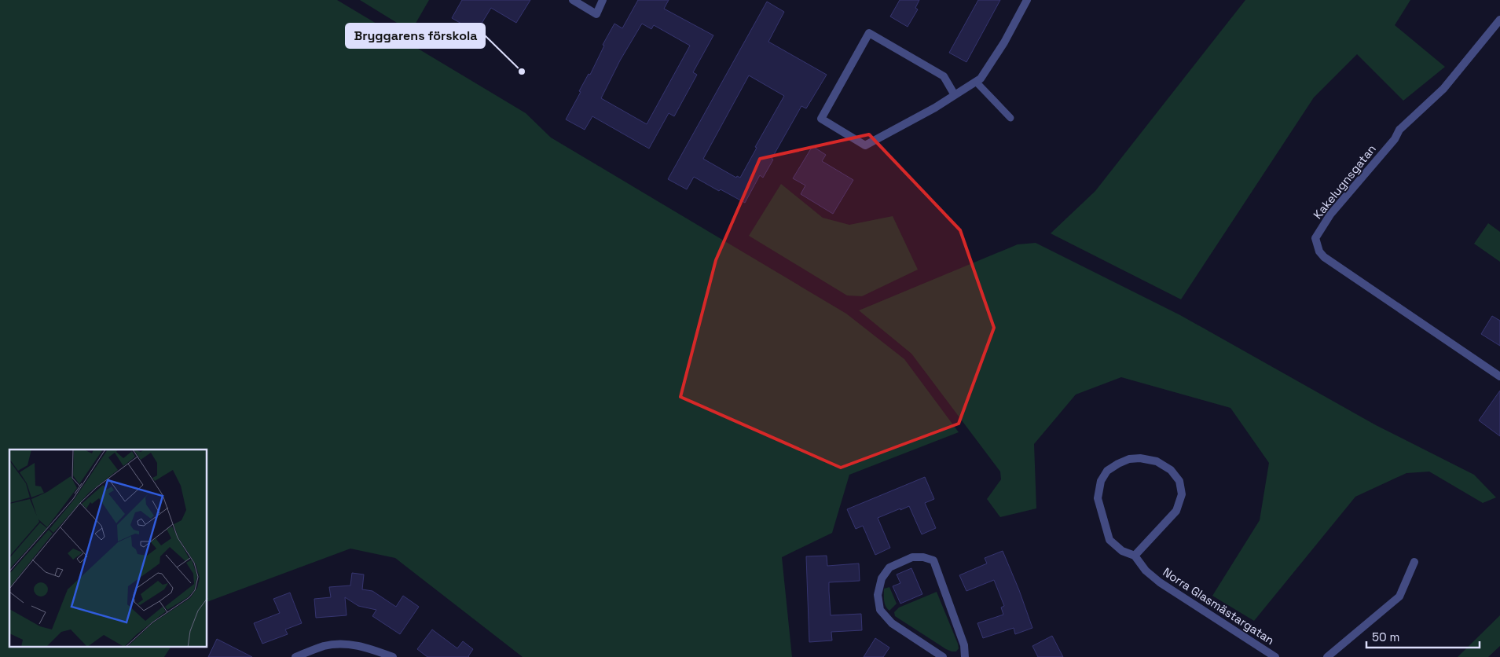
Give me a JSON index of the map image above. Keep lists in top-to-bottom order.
{
  "streets": {
    "street": ["Kakelugnsgatan", "Norra Glasmästargatan"]
  },
  "places": ["Bryggarens förskola"],
  "scale_bar": "50 m"
}
